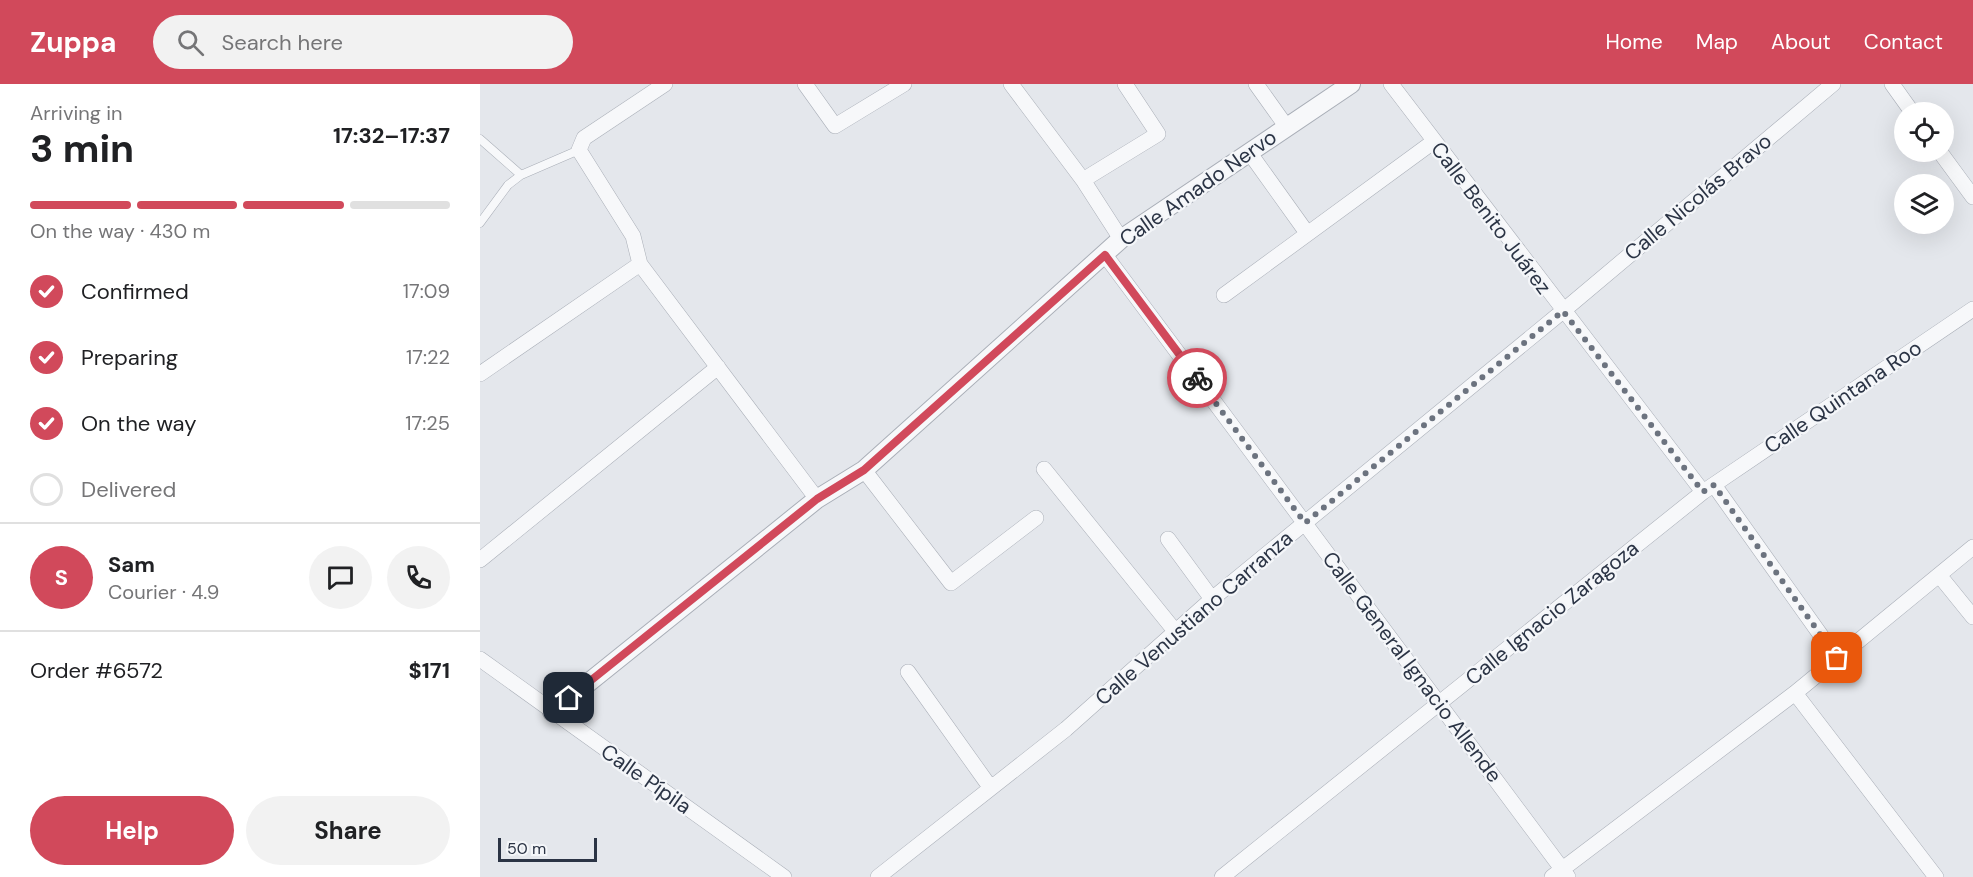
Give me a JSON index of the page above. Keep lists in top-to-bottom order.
{
  "streets": {
    "street": [
      "Calle Amado Nervo",
      "Calle Nicolás Bravo",
      "Calle Benito Juárez",
      "Calle Quintana Roo",
      "Calle Ignacio Zaragoza",
      "Calle Venustiano Carranza",
      "Calle General Ignacio Allende",
      "Calle Pípila"
    ]
  },
  "crossings": [
    ["Calle Amado Nervo", "Calle General Ignacio Allende"],
    ["Calle Amado Nervo", "Calle Pípila"],
    ["Calle Nicolás Bravo", "Calle Benito Juárez"],
    ["Calle Nicolás Bravo", "Calle Venustiano Carranza"],
    ["Calle Benito Juárez", "Calle Quintana Roo"],
    ["Calle Benito Juárez", "Calle Ignacio Zaragoza"],
    ["Calle Benito Juárez", "Calle Venustiano Carranza"],
    ["Calle Quintana Roo", "Calle Ignacio Zaragoza"],
    ["Calle Ignacio Zaragoza", "Calle General Ignacio Allende"],
    ["Calle Venustiano Carranza", "Calle General Ignacio Allende"]
  ],
  "scale_bar": "50 m",
  "page": {
    "header": "Zuppa",
    "search": "Search here",
    "nav": [
      "Home",
      "Map",
      "About",
      "Contact"
    ],
    "heading": ["3 min", "Arriving in", "17:32–17:37"],
    "panel": [
      "Sam",
      "Courier · 4.9",
      "Order #6572",
      "$171"
    ],
    "bar": "On the way · 430 m",
    "list": [
      ["Confirmed", "17:09"],
      ["Preparing", "17:22"],
      ["On the way", "17:25"],
      "Delivered"
    ],
    "round": "S",
    "buttons": ["Help", "Share"],
    "scale": "50 m"
  }
}
